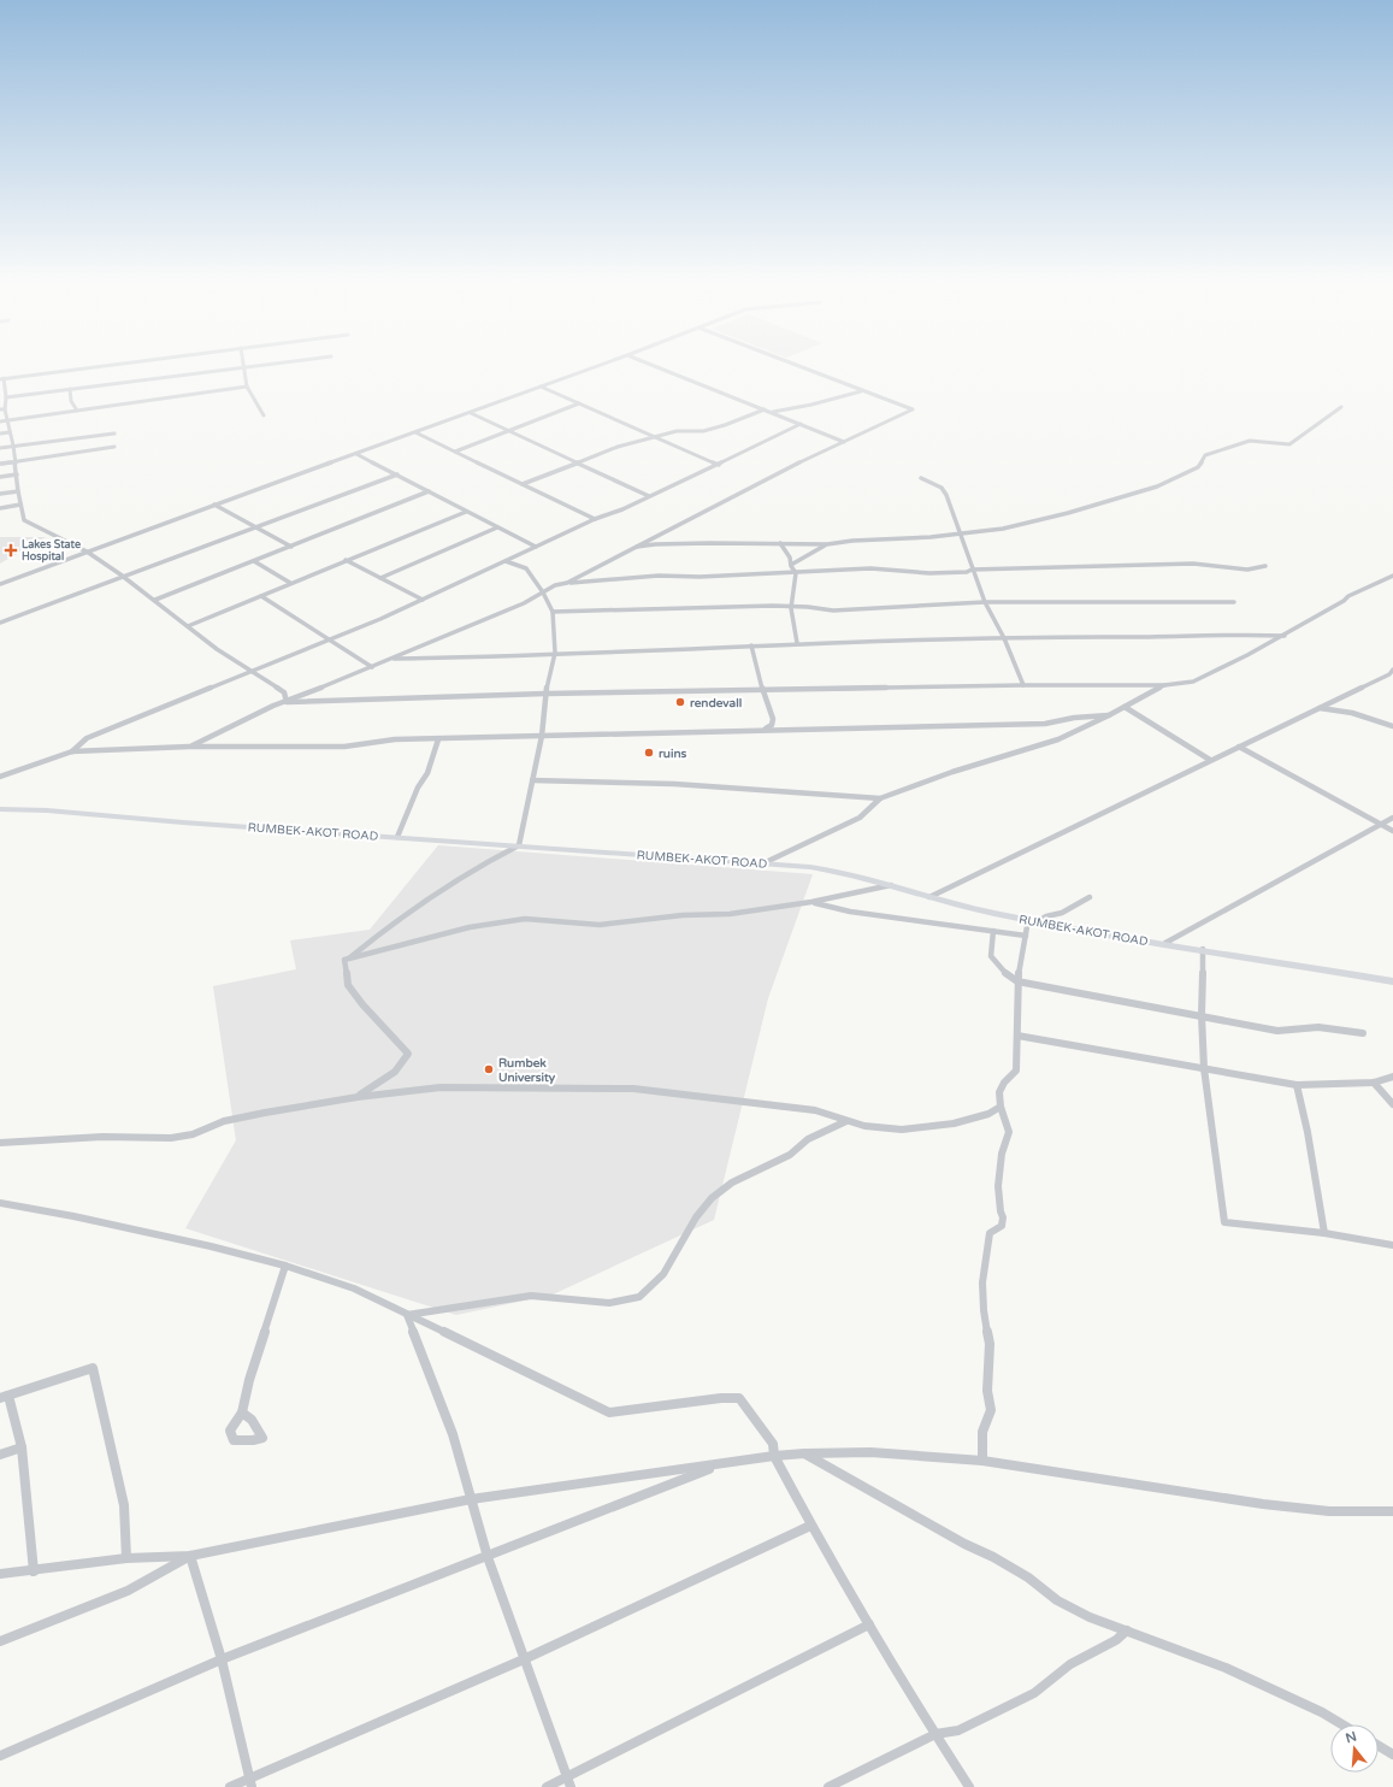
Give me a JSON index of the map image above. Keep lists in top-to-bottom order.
{
  "streets": {
    "main road": ["RUMBEK-AKOT ROAD"]
  },
  "places": {
    "health": ["Lakes State Hospital"],
    "other": ["rendevall", "ruins", "Rumbek University"]
  },
  "north": "top"
}
